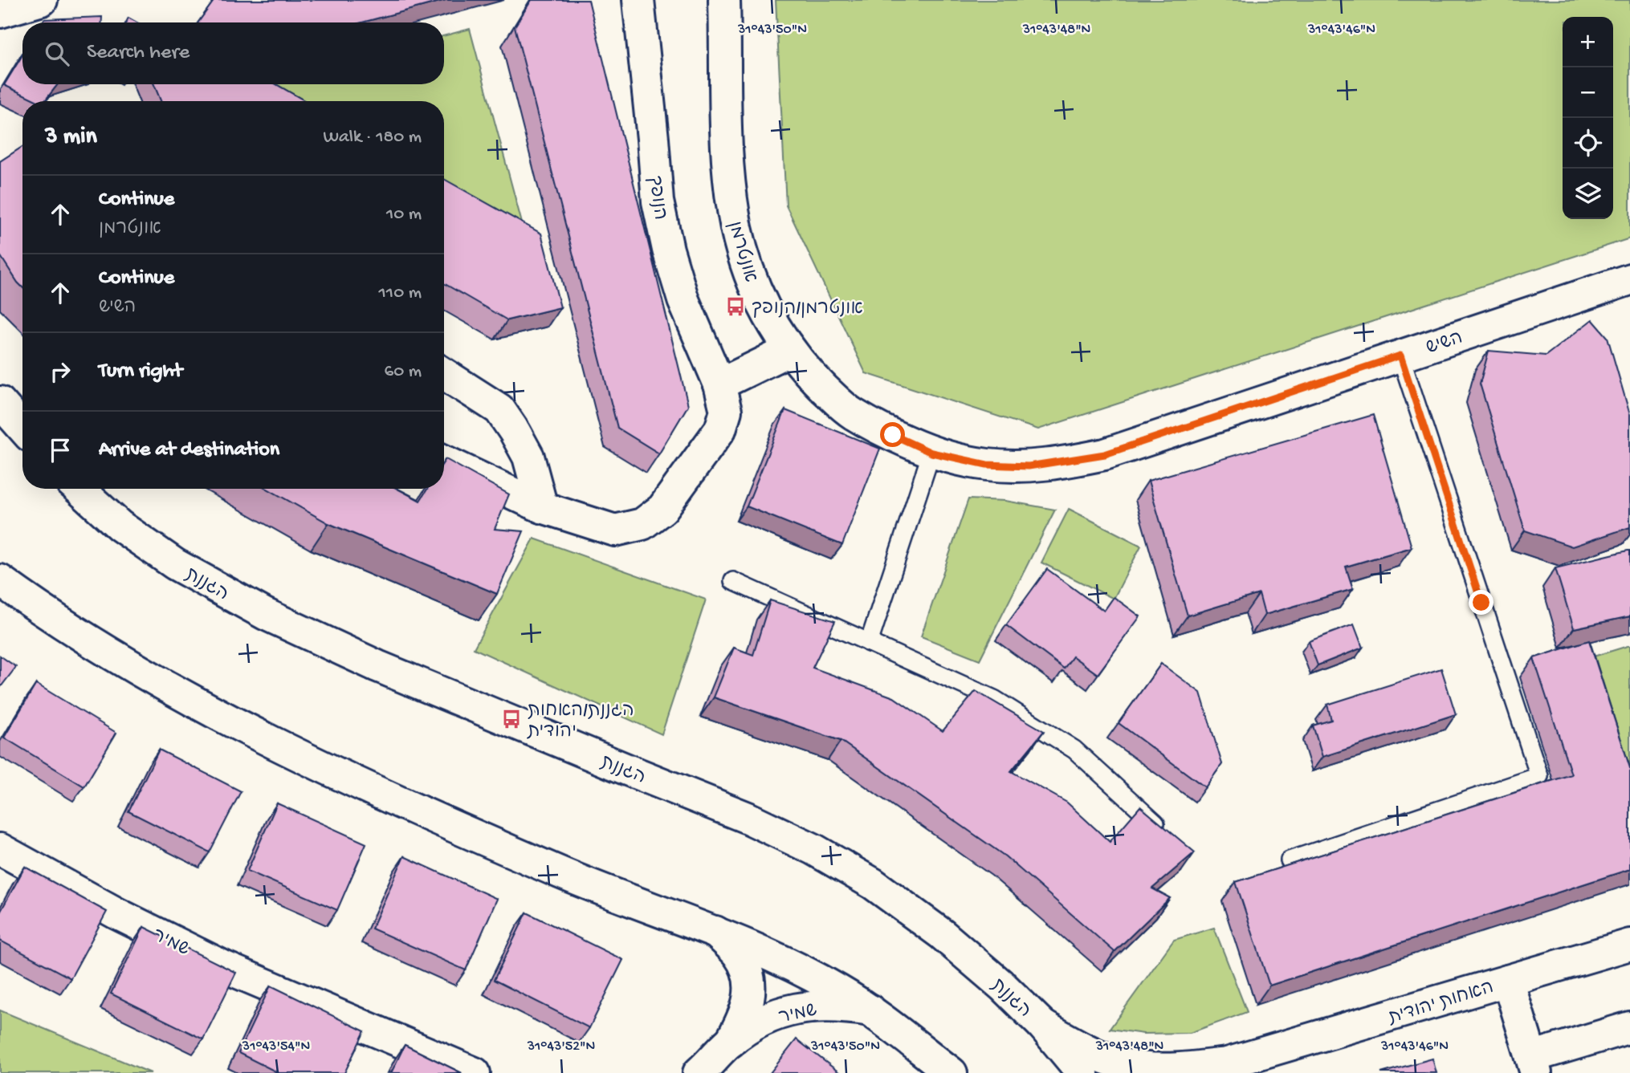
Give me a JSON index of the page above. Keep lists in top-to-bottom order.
{
  "streets": {
    "street": [
      "הנופך",
      "אונטרמן",
      "השיש",
      "הגננת",
      "שמיר",
      "האחות יהודית"
    ]
  },
  "crossings": [
    ["אונטרמן", "השיש"],
    ["הגננת", "האחות יהודית"]
  ],
  "places": {
    "bus stop": ["אונטרמן/הנופך", "הגננת/האחות יהודית"]
  },
  "page": {
    "map_buttons": ["+", "−"],
    "search": "Search here",
    "heading": ["3 min", "Walk · 180 m"],
    "list": [
      ["Continue", "אונטרמן", "10 m"],
      ["Continue", "השיש", "110 m"],
      ["Turn right", "60 m"],
      "Arrive at destination"
    ]
  },
  "coordinates": [
    "31°43'50\"N",
    "31°43'48\"N",
    "31°43'46\"N",
    "31°43'54\"N",
    "31°43'52\"N"
  ]
}
